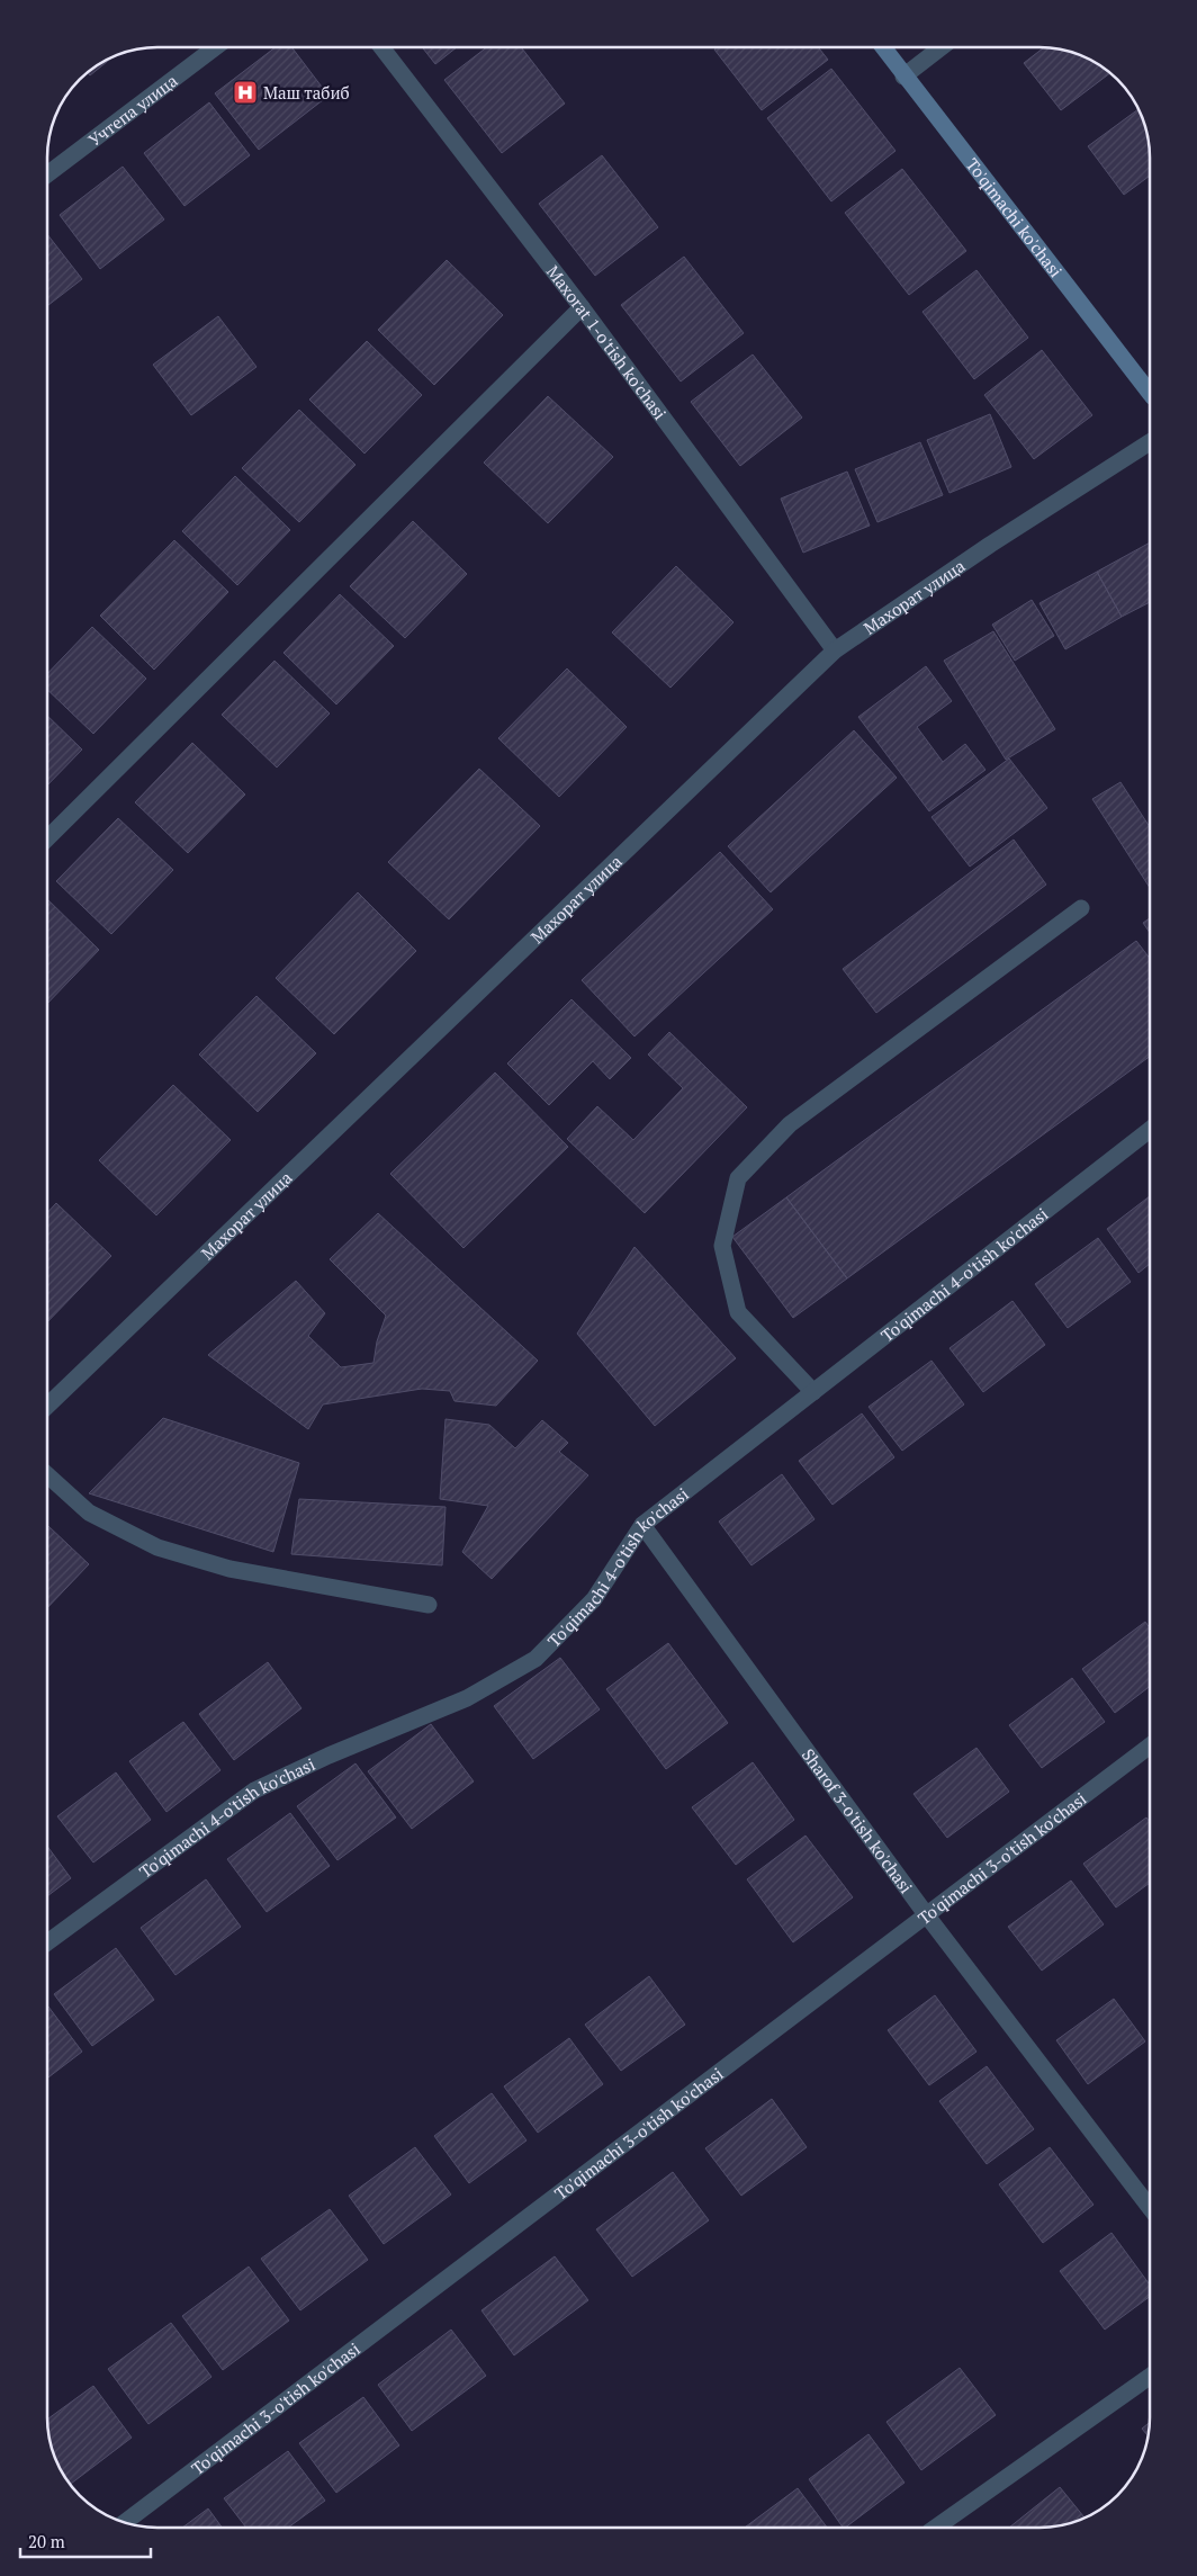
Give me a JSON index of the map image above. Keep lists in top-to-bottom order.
{
  "streets": {
    "main road": ["To'qimachi ko'chasi"],
    "street": [
      "Учтепа улица",
      "Maxorat 1-o'tish ko'chasi",
      "Махорат улица",
      "To'qimachi 4-o'tish ko'chasi",
      "Sharof 3-o'tish ko'chasi",
      "To'qimachi 3-o'tish ko'chasi"
    ]
  },
  "crossings": [
    ["Maxorat 1-o'tish ko'chasi", "Махорат улица"],
    ["To'qimachi 4-o'tish ko'chasi", "Sharof 3-o'tish ko'chasi"],
    ["Sharof 3-o'tish ko'chasi", "To'qimachi 3-o'tish ko'chasi"]
  ],
  "places": {
    "hospital": ["Маш табиб"]
  },
  "scale_bar": "20 m"
}
